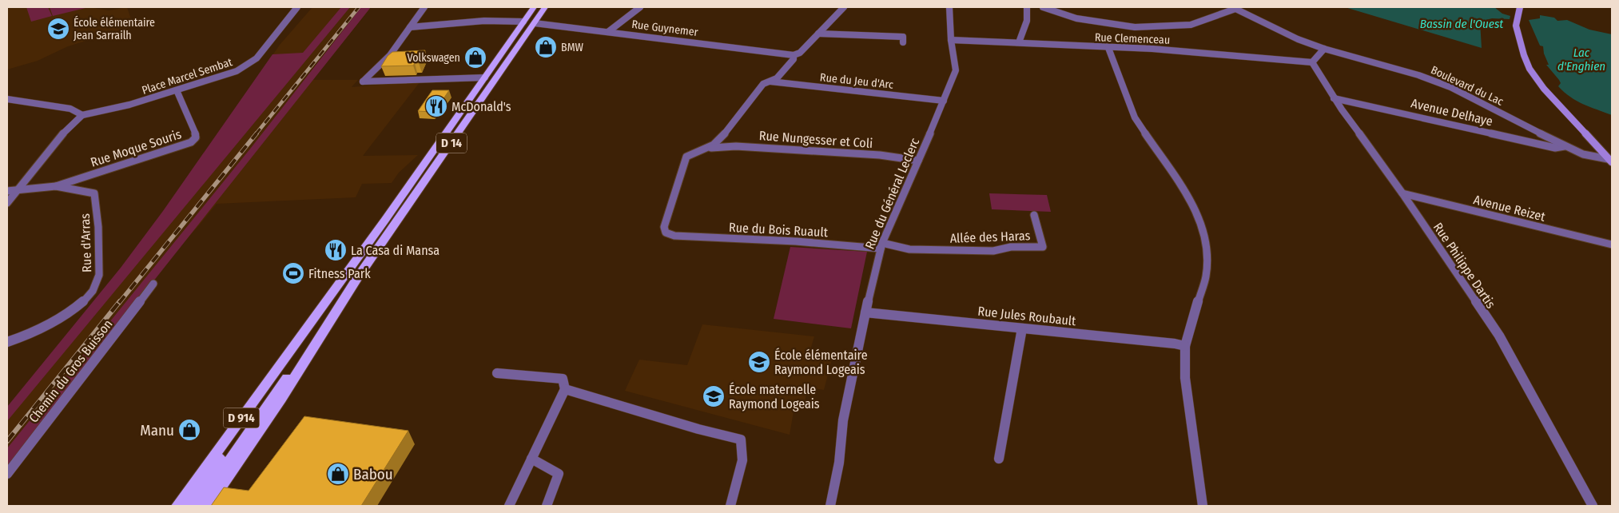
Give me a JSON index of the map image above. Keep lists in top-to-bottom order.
{
  "streets": {
    "main road": ["D 14", "D 914"],
    "street": [
      "Rue Guynemer",
      "Rue Clemenceau",
      "Place Marcel Sembat",
      "Rue du Jeu d'Arc",
      "Boulevard du Lac",
      "Avenue Delhaye",
      "Rue Nungesser et Coli",
      "Rue Moque Souris",
      "Rue du Général Leclerc",
      "Avenue Reizet",
      "Rue du Bois Ruault",
      "Allée des Haras",
      "Rue d'Arras",
      "Rue Philippe Dartis",
      "Rue Jules Roubault",
      "Chemin du Gros Buisson"
    ]
  },
  "crossings": [
    ["Rue Guynemer", "D 14"],
    ["Rue Clemenceau", "Rue du Général Leclerc"],
    ["Rue Clemenceau", "Rue Philippe Dartis"],
    ["Place Marcel Sembat", "Rue Moque Souris"],
    ["Rue du Jeu d'Arc", "Rue du Général Leclerc"],
    ["Boulevard du Lac", "Avenue Delhaye"],
    ["Avenue Delhaye", "Rue Philippe Dartis"],
    ["Rue Nungesser et Coli", "Rue du Général Leclerc"],
    ["Rue Nungesser et Coli", "Rue du Bois Ruault"],
    ["D 14", "D 914"],
    ["Rue Moque Souris", "Rue d'Arras"],
    ["Rue du Général Leclerc", "Rue du Bois Ruault"],
    ["Rue du Général Leclerc", "Allée des Haras"],
    ["Rue du Général Leclerc", "Rue Jules Roubault"],
    ["Avenue Reizet", "Rue Philippe Dartis"],
    ["Rue du Bois Ruault", "Allée des Haras"]
  ],
  "water": ["Bassin de l'Ouest", "Lac d'Enghien"],
  "places": {
    "school or university": ["École élémentaire Jean Sarrailh", "École élémentaire Raymond Logeais", "École maternelle Raymond Logeais"],
    "shop": [
      "BMW",
      "Volkswagen",
      "Manu",
      "Babou"
    ],
    "restaurant": ["McDonald's", "La Casa di Mansa"],
    "sports": ["Fitness Park"]
  }
}
